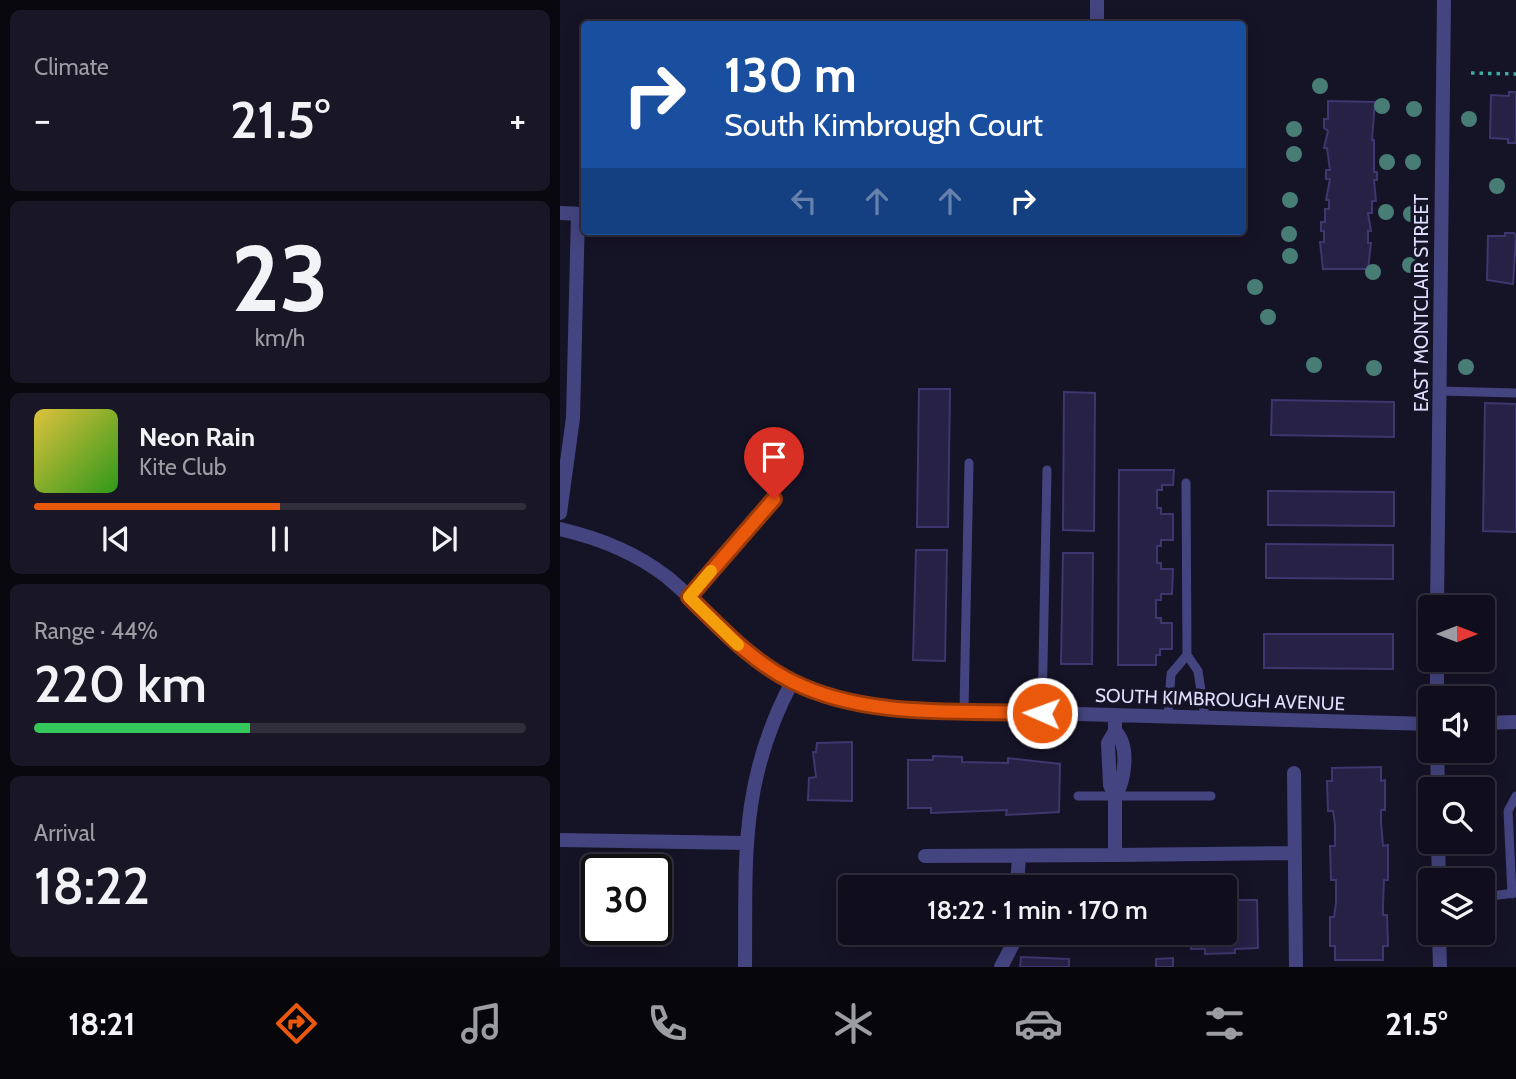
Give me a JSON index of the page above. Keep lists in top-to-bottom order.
{
  "streets": {
    "street": ["EAST MONTCLAIR STREET", "SOUTH KIMBROUGH AVENUE"]
  },
  "north": "right",
  "page": {
    "tile": [
      "Climate",
      ["23", "km/h"],
      ["Range · 44%", "220 km"],
      ["Arrival", "18:22"]
    ],
    "turn": ["130 m", "South Kimbrough Court"],
    "heat": ["−", "21.5°", "+"],
    "song": ["Neon Rain", "Kite Club"],
    "limit": "30",
    "trip": "18:22 · 1 min · 170 m",
    "tabs": ["18:21", "21.5°"]
  }
}
